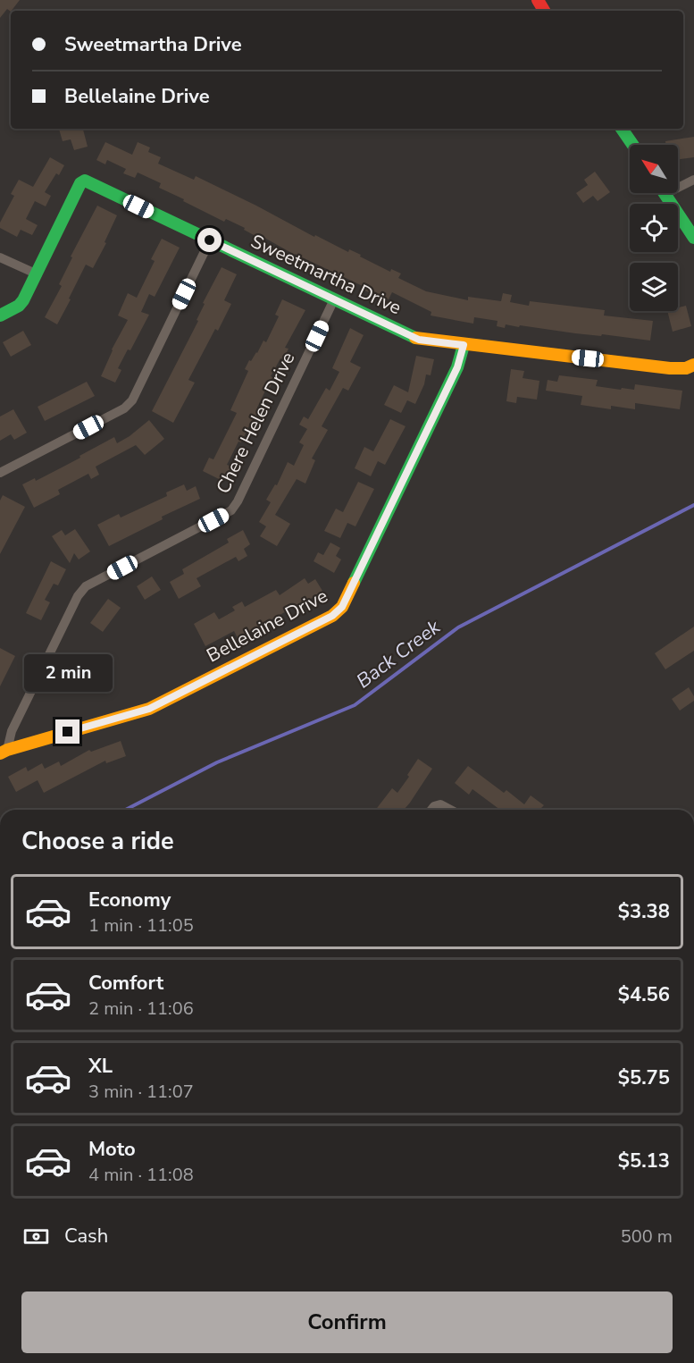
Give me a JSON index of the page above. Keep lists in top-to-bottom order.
{
  "streets": {
    "street": ["Sweetmartha Drive", "Chere Helen Drive", "Bellelaine Drive"]
  },
  "crossings": [
    ["Sweetmartha Drive", "Chere Helen Drive"],
    ["Sweetmartha Drive", "Bellelaine Drive"],
    ["Chere Helen Drive", "Bellelaine Drive"]
  ],
  "water": ["Back Creek"],
  "north": "top left",
  "page": {
    "banner": ["Sweetmartha Drive", "Bellelaine Drive"],
    "bubble": "2 min",
    "heading": "Choose a ride",
    "list": [
      {
        "name": "Economy",
        "note": "1 min · 11:05",
        "value": "$3.38"
      },
      {
        "name": "Comfort",
        "note": "2 min · 11:06",
        "value": "$4.56"
      },
      {
        "name": "XL",
        "note": "3 min · 11:07",
        "value": "$5.75"
      },
      {
        "name": "Moto",
        "note": "4 min · 11:08",
        "value": "$5.13"
      }
    ],
    "pay": ["Cash", "500 m"],
    "buttons": "Confirm"
  }
}
